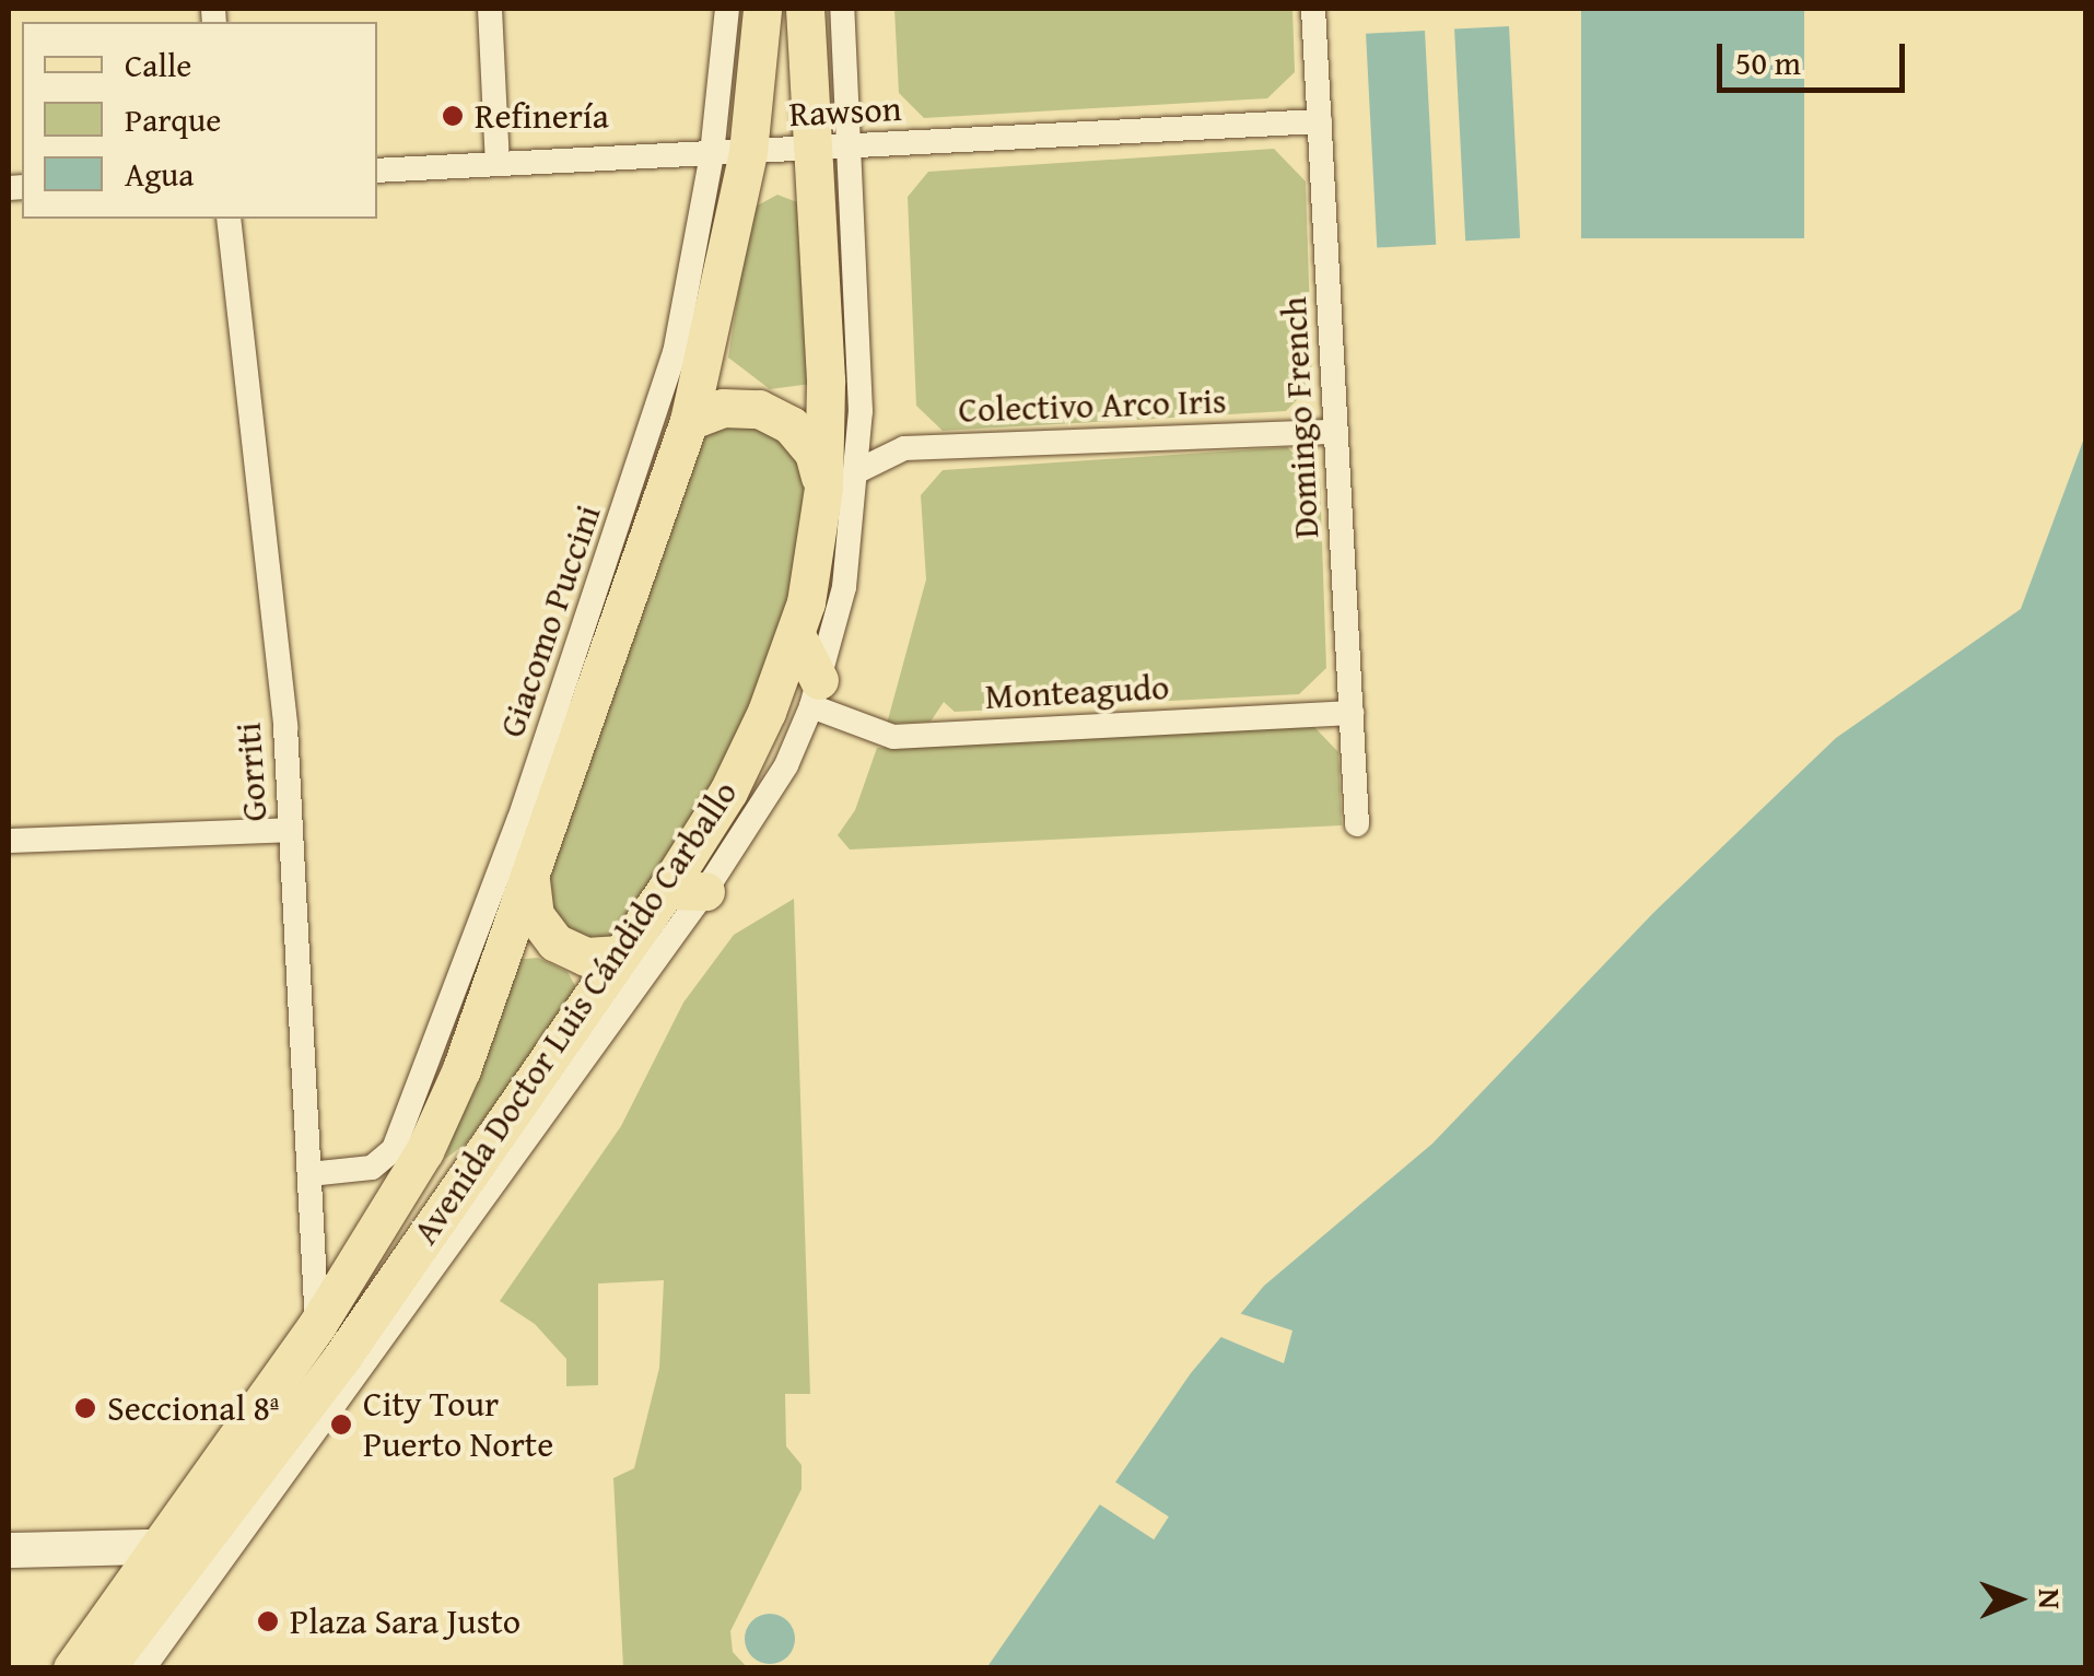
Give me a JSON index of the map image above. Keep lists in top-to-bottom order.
{
  "streets": {
    "main road": ["Avenida Doctor Luis Cándido Carballo"],
    "street": [
      "Rawson",
      "Colectivo Arco Iris",
      "Domingo French",
      "Giacomo Puccini",
      "Monteagudo",
      "Gorriti"
    ]
  },
  "crossings": [
    ["Rawson", "Domingo French"],
    ["Rawson", "Giacomo Puccini"],
    ["Rawson", "Avenida Doctor Luis Cándido Carballo"],
    ["Colectivo Arco Iris", "Domingo French"],
    ["Colectivo Arco Iris", "Avenida Doctor Luis Cándido Carballo"],
    ["Domingo French", "Monteagudo"],
    ["Giacomo Puccini", "Gorriti"],
    ["Giacomo Puccini", "Avenida Doctor Luis Cándido Carballo"],
    ["Monteagudo", "Avenida Doctor Luis Cándido Carballo"],
    ["Gorriti", "Avenida Doctor Luis Cándido Carballo"]
  ],
  "places": [
    "Refinería",
    "Seccional 8ª",
    "City Tour Puerto Norte",
    "Plaza Sara Justo"
  ],
  "legend": ["Calle", "Parque", "Agua"],
  "scale_bar": "50 m",
  "north": "right"
}
